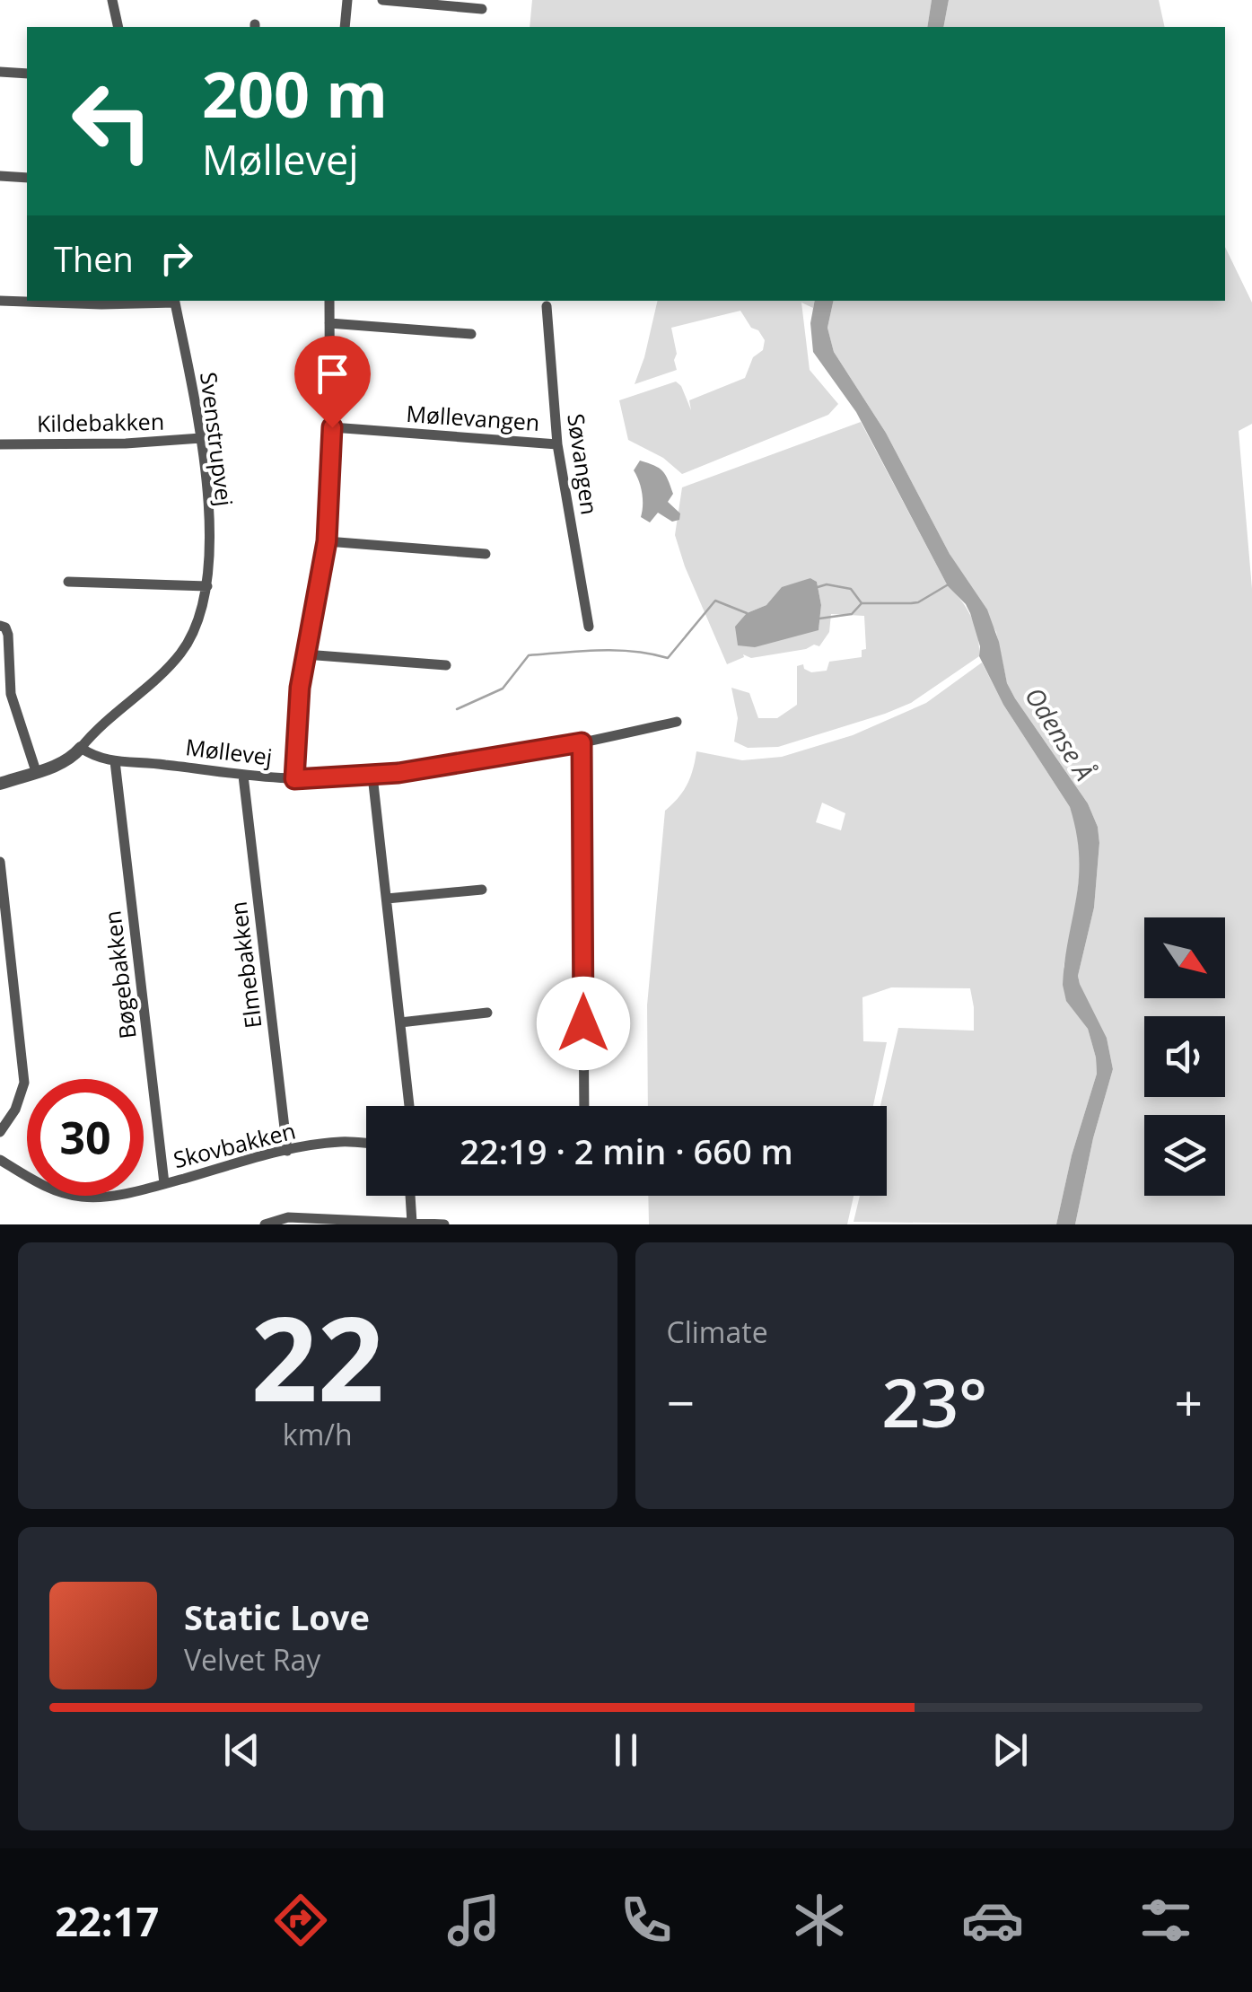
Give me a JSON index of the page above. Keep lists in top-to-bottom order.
{
  "streets": {
    "street": [
      "Møllevangen",
      "Kildebakken",
      "Svenstrupvej",
      "Søvangen",
      "Møllevej",
      "Elmebakken",
      "Bøgebakken",
      "Skovbakken"
    ]
  },
  "crossings": [
    ["Møllevangen", "Søvangen"],
    ["Kildebakken", "Svenstrupvej"],
    ["Svenstrupvej", "Møllevej"],
    ["Møllevej", "Elmebakken"],
    ["Møllevej", "Bøgebakken"],
    ["Elmebakken", "Skovbakken"],
    ["Bøgebakken", "Skovbakken"]
  ],
  "water": ["Odense Å"],
  "north": "bottom right",
  "page": {
    "turn": ["200 m", "Møllevej"],
    "then": "Then",
    "limit": "30",
    "trip": "22:19 · 2 min · 660 m",
    "tile": [
      ["22", "km/h"],
      "Climate"
    ],
    "heat": ["−", "23°", "+"],
    "song": ["Static Love", "Velvet Ray"],
    "tabs": "22:17"
  }
}
